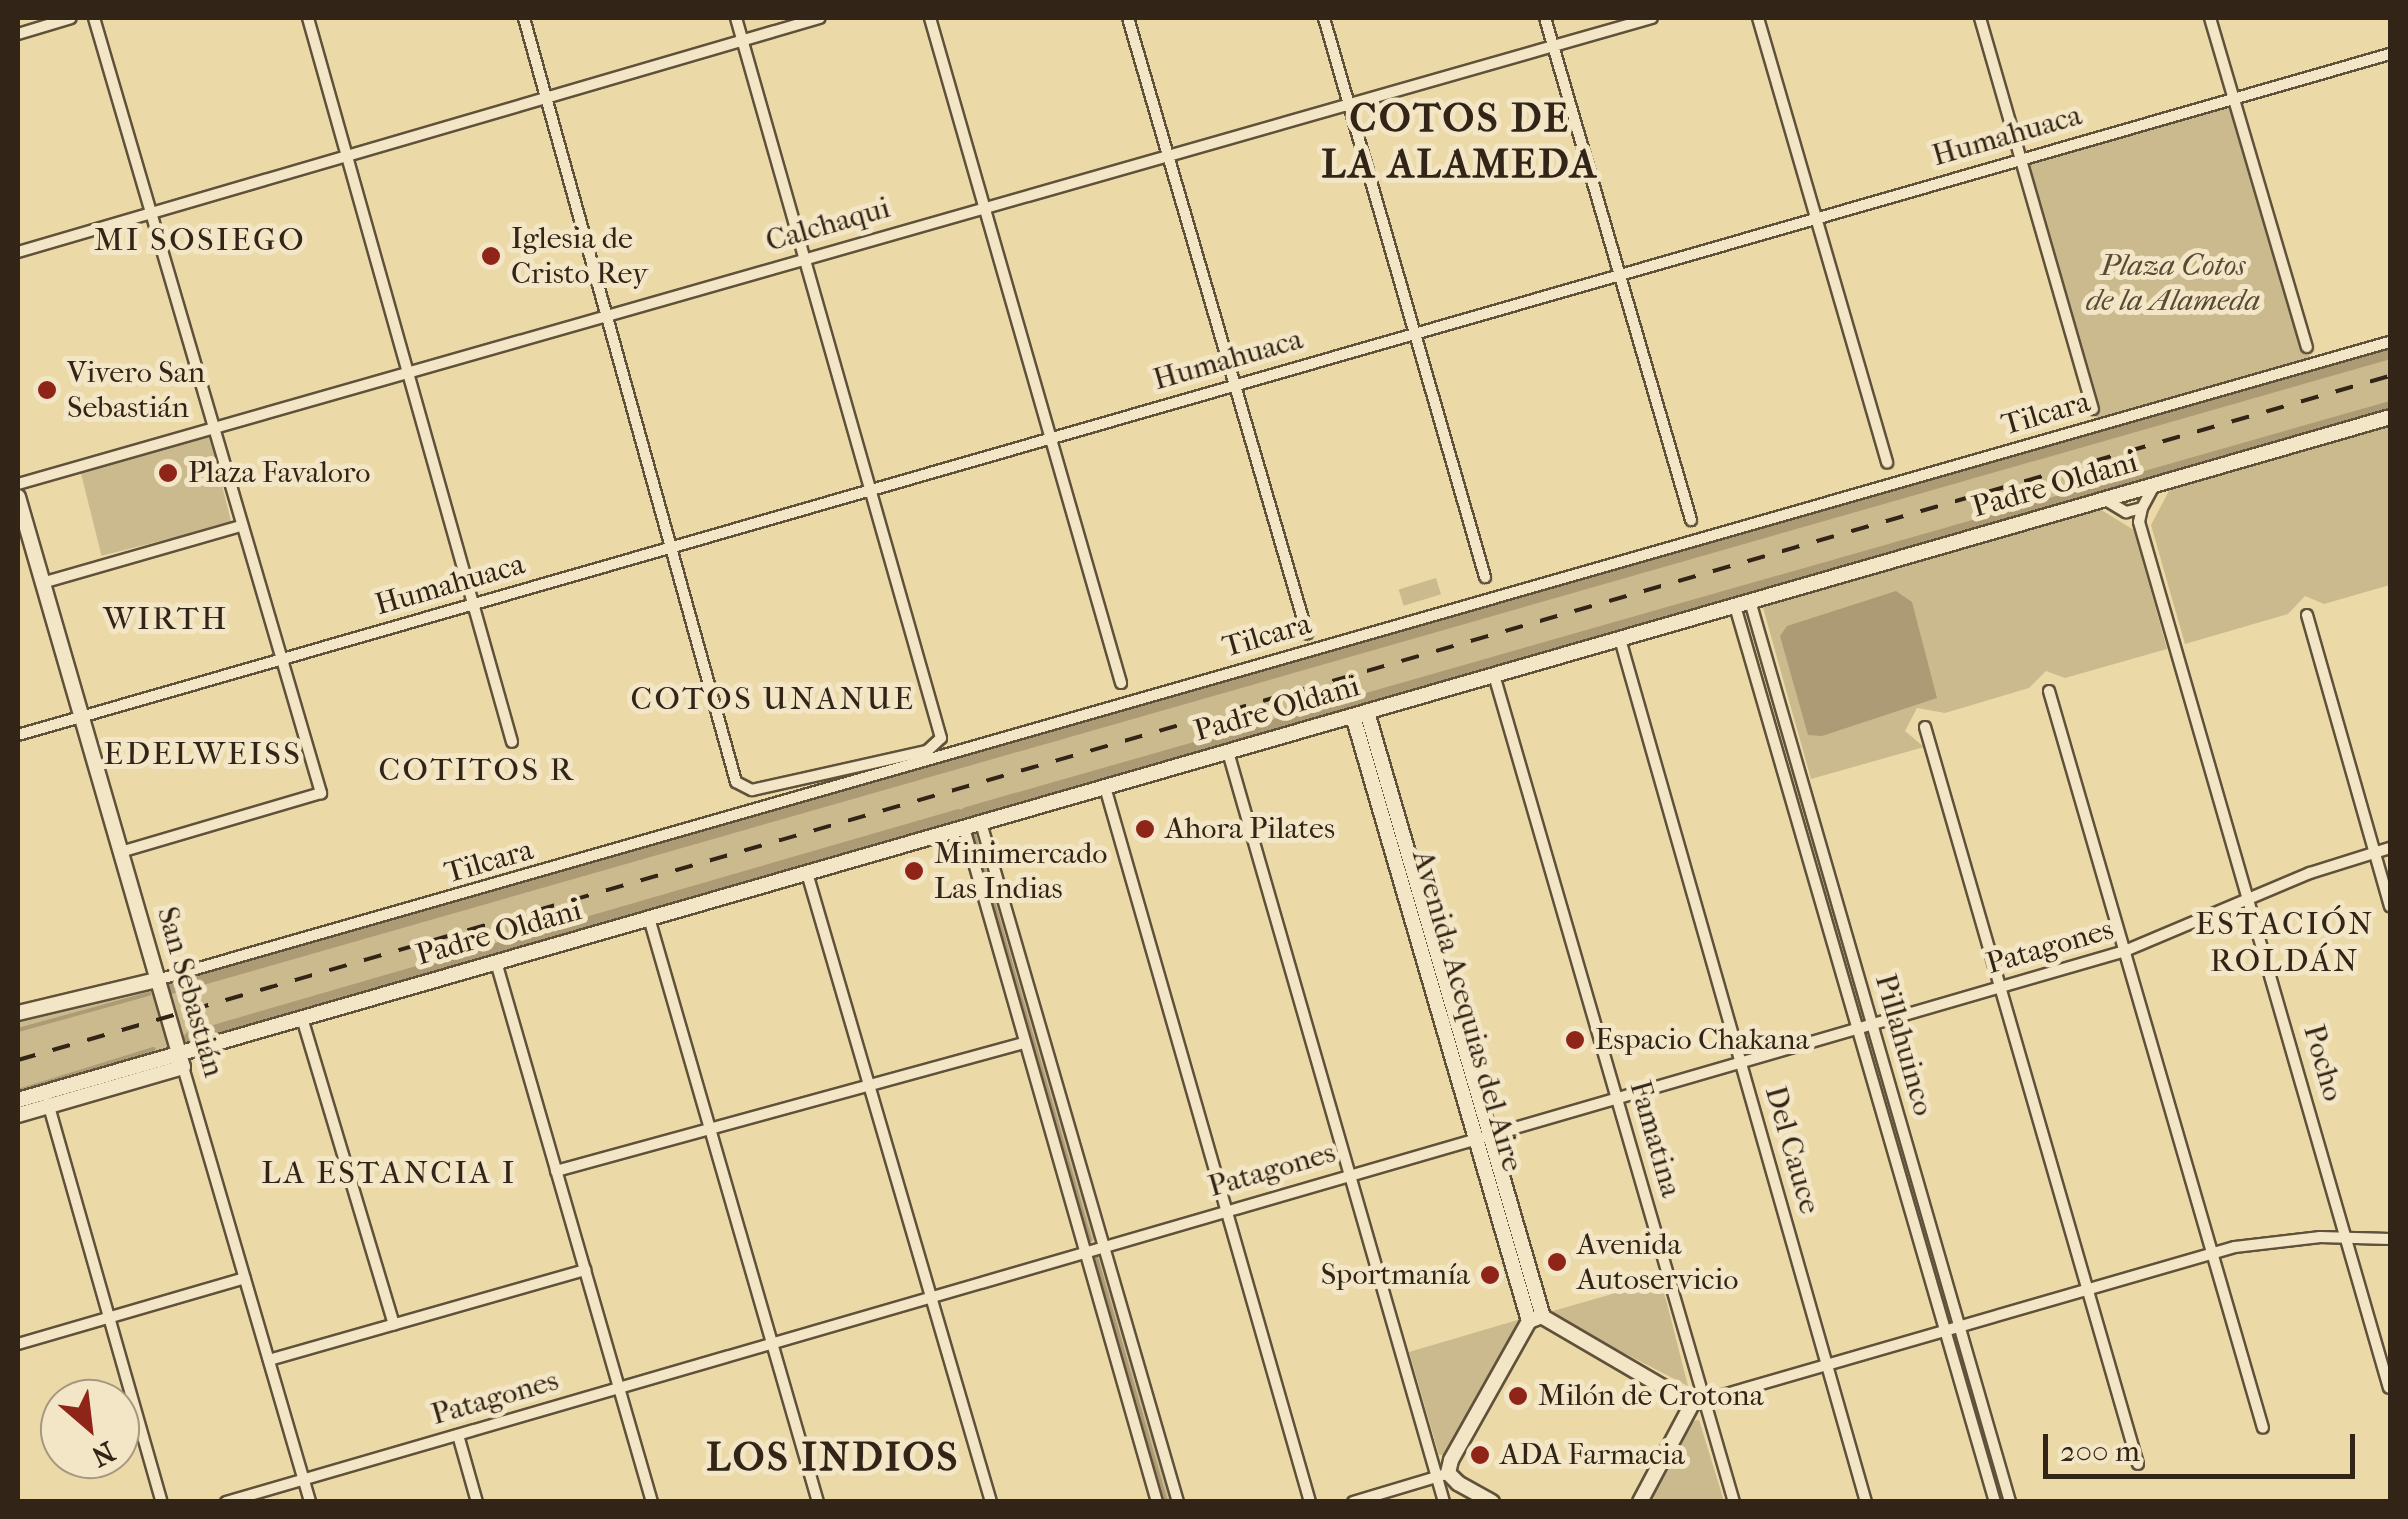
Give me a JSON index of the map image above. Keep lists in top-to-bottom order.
{
  "streets": {
    "main road": ["Padre Oldani", "San Sebastián", "Avenida Acequias del Aire"],
    "street": [
      "Humahuaca",
      "Calchaqui",
      "Tilcara",
      "Patagones",
      "Pillahuinco",
      "Pocho",
      "Famatina",
      "Del Cauce"
    ]
  },
  "crossings": [
    ["Humahuaca", "San Sebastián"],
    ["Tilcara", "San Sebastián"],
    ["Padre Oldani", "San Sebastián"],
    ["Padre Oldani", "Avenida Acequias del Aire"],
    ["Padre Oldani", "Pillahuinco"],
    ["Padre Oldani", "Pocho"],
    ["Padre Oldani", "Famatina"],
    ["Padre Oldani", "Del Cauce"],
    ["Patagones", "San Sebastián"],
    ["Patagones", "Avenida Acequias del Aire"],
    ["Patagones", "Pillahuinco"],
    ["Patagones", "Pocho"],
    ["Patagones", "Famatina"],
    ["Patagones", "Del Cauce"]
  ],
  "districts": [
    "COTOS DE LA ALAMEDA",
    "MI SOSIEGO",
    "WIRTH",
    "COTOS UNANUE",
    "EDELWEISS",
    "COTITOS R",
    "ESTACIÓN ROLDÁN",
    "LA ESTANCIA I",
    "LOS INDIOS"
  ],
  "parks": ["Plaza Cotos de la Alameda"],
  "places": [
    "Iglesia de Cristo Rey",
    "Vivero San Sebastián",
    "Plaza Favaloro",
    "Ahora Pilates",
    "Minimercado Las Indias",
    "Espacio Chakana",
    "Avenida Autoservicio",
    "Sportmanía",
    "Milón de Crotona",
    "ADA Farmacia"
  ],
  "scale_bar": "200 m",
  "north": "bottom right"
}
